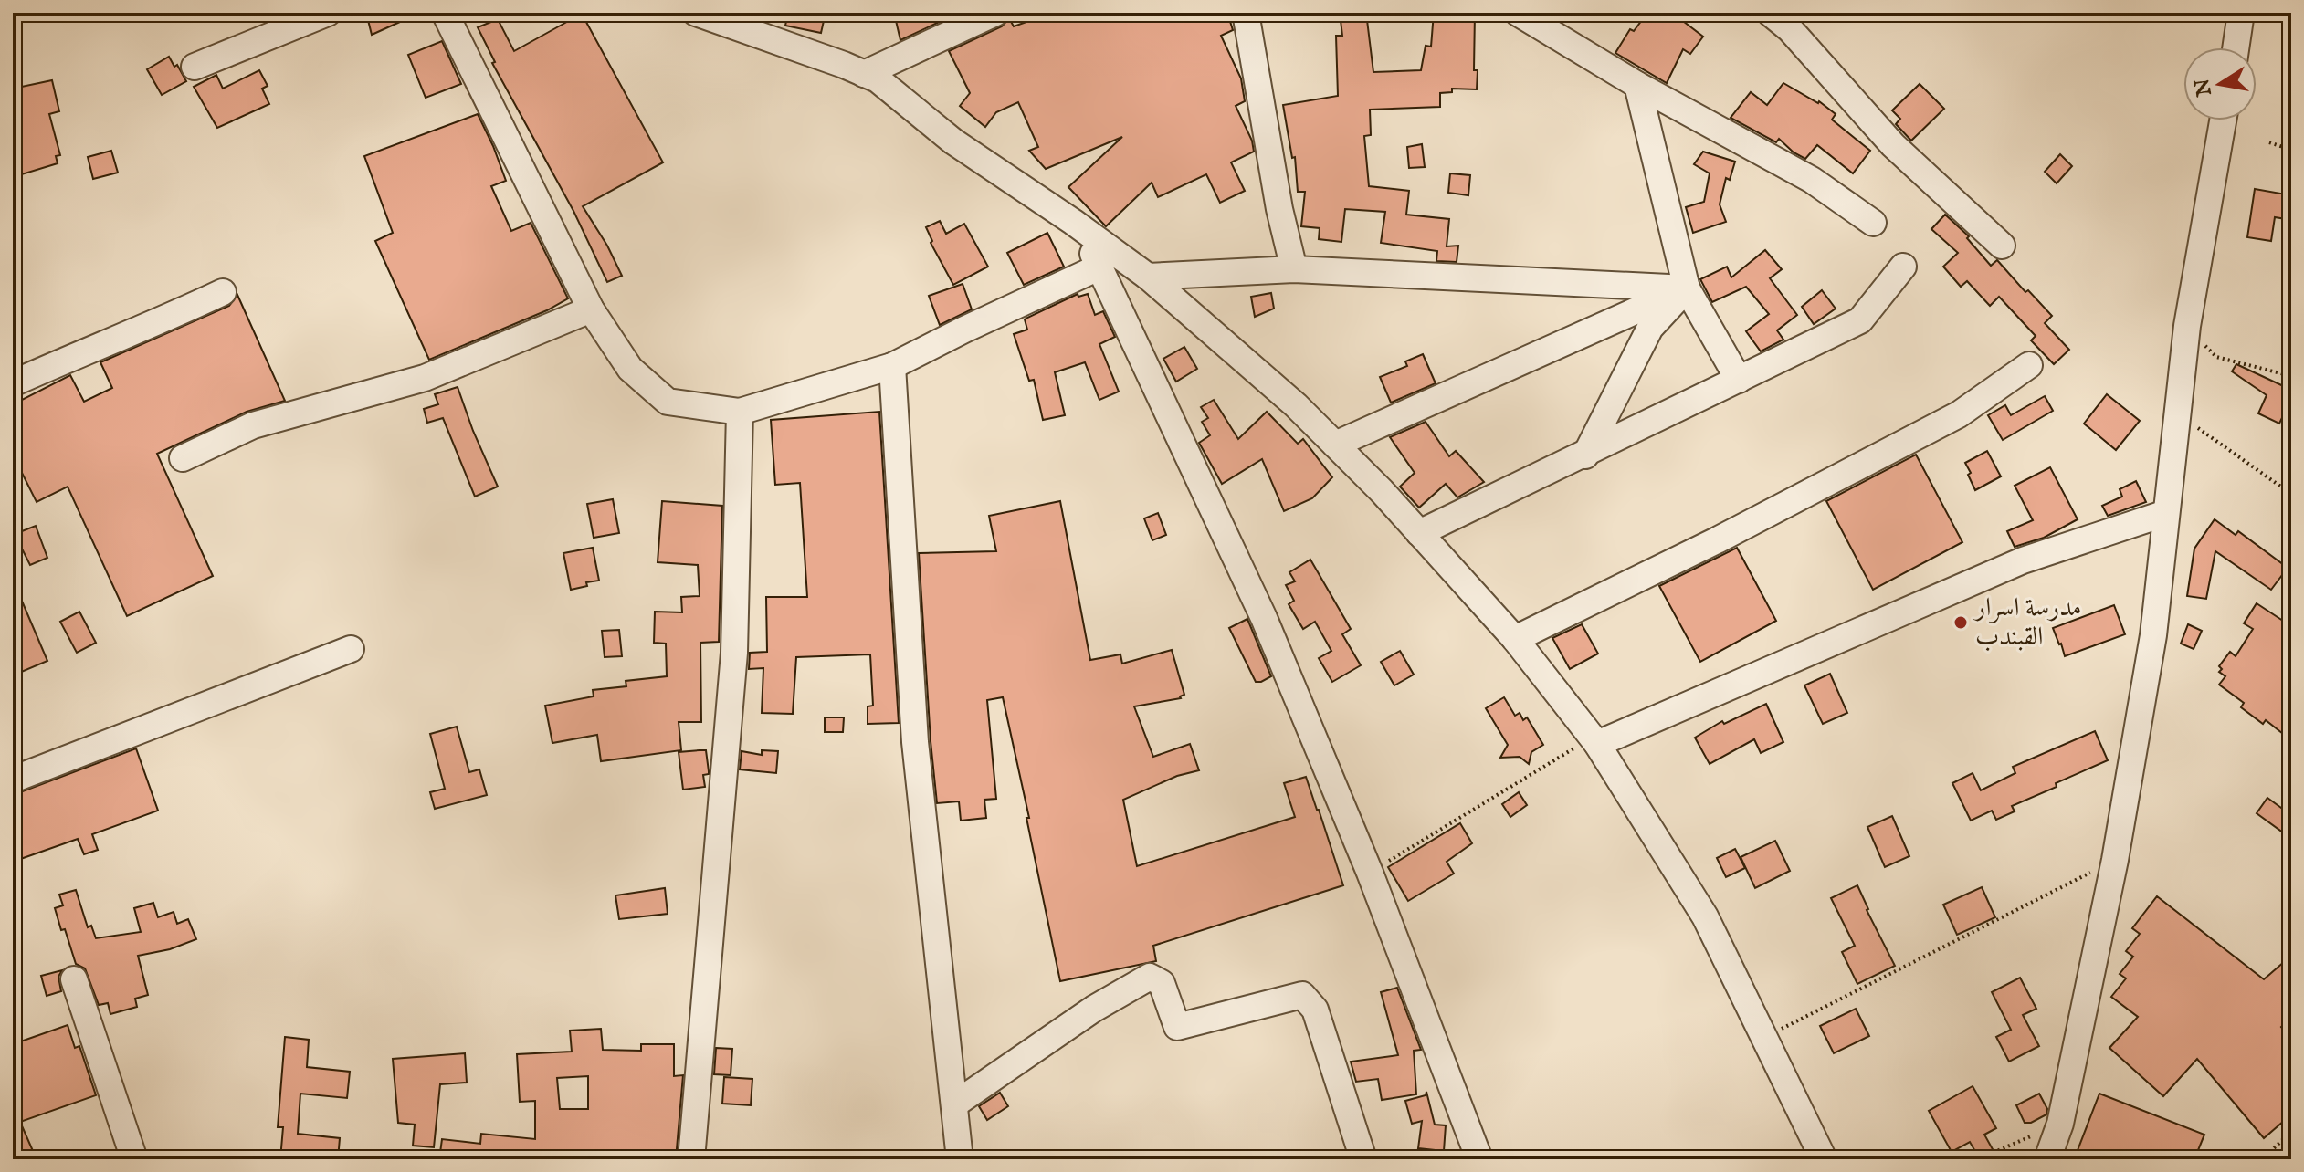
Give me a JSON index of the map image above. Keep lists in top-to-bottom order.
{
  "places": ["مدرسة اسرار القبندب"],
  "north": "left"
}
